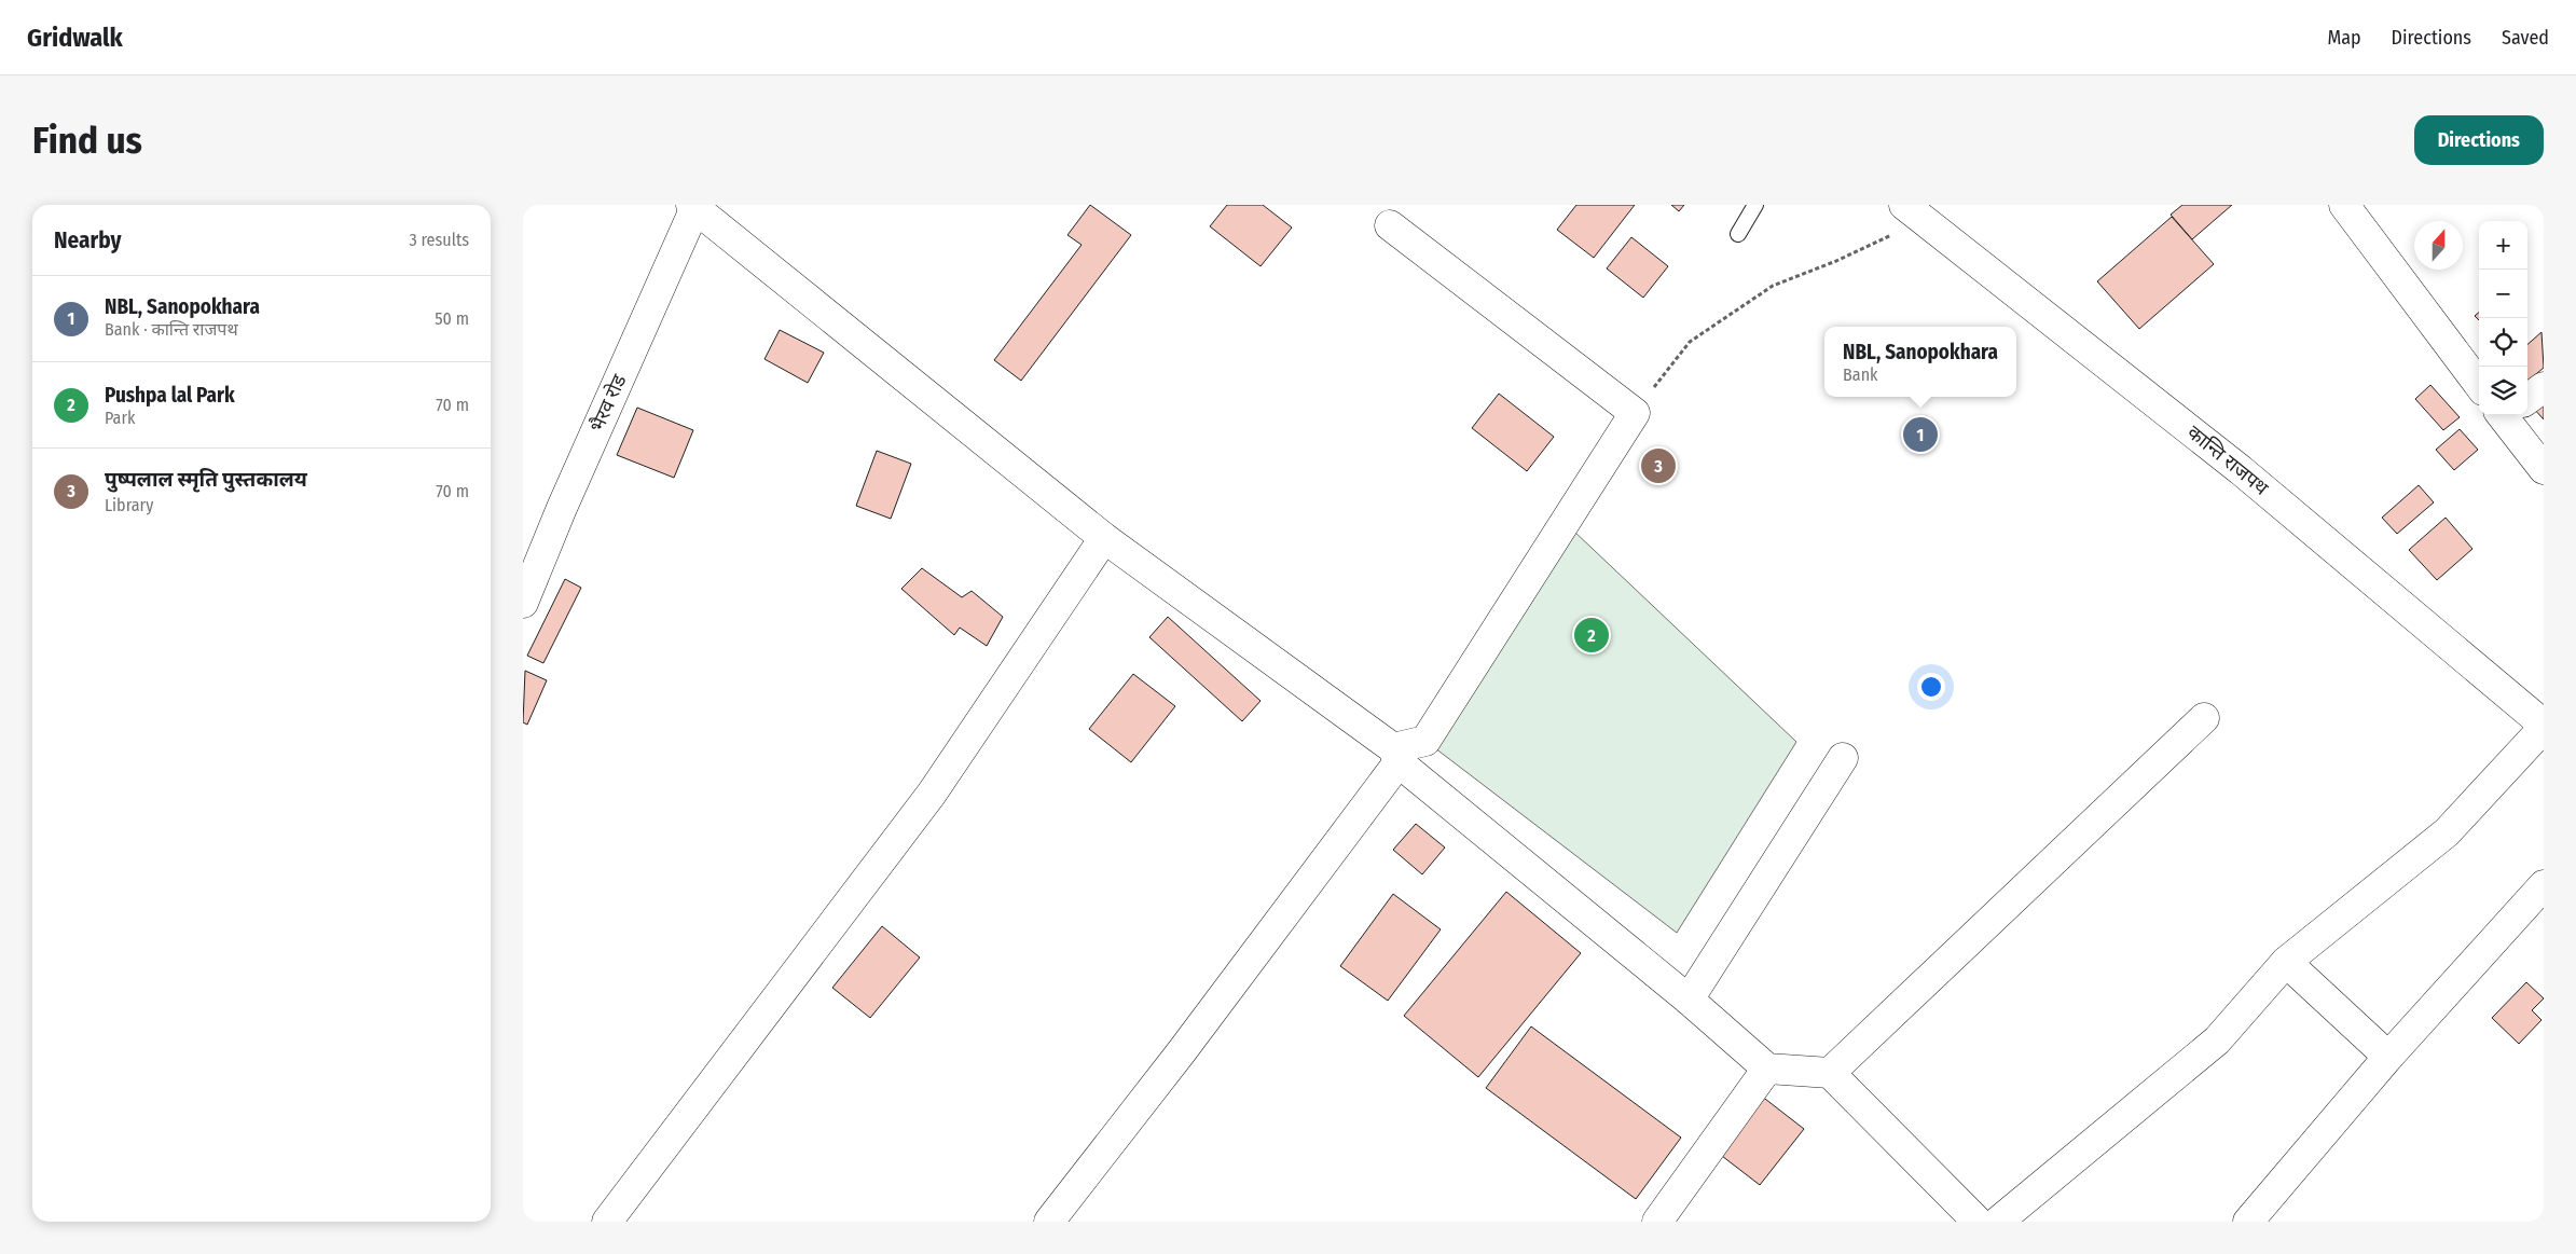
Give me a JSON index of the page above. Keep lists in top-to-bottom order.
{
  "streets": {
    "street": ["भैरव रोड", "कान्ति राजपथ"]
  },
  "north": "top",
  "page": {
    "header": "Gridwalk",
    "nav": ["Map", "Directions", "Saved"],
    "buttons": "Directions",
    "title": "Find us",
    "heading": ["Nearby", "3 results"],
    "map_buttons": ["+", "−"],
    "list": [
      {
        "mark": "1",
        "name": "NBL, Sanopokhara",
        "note": "Bank · कान्ति राजपथ",
        "value": "50 m"
      },
      {
        "mark": "2",
        "name": "Pushpa lal Park",
        "note": "Park",
        "value": "70 m"
      },
      {
        "mark": "3",
        "name": "पुष्पलाल स्मृति पुस्तकालय",
        "note": "Library",
        "value": "70 m"
      }
    ],
    "popup": ["NBL, Sanopokhara", "Bank"],
    "pins": ["1", "3", "2"]
  }
}
